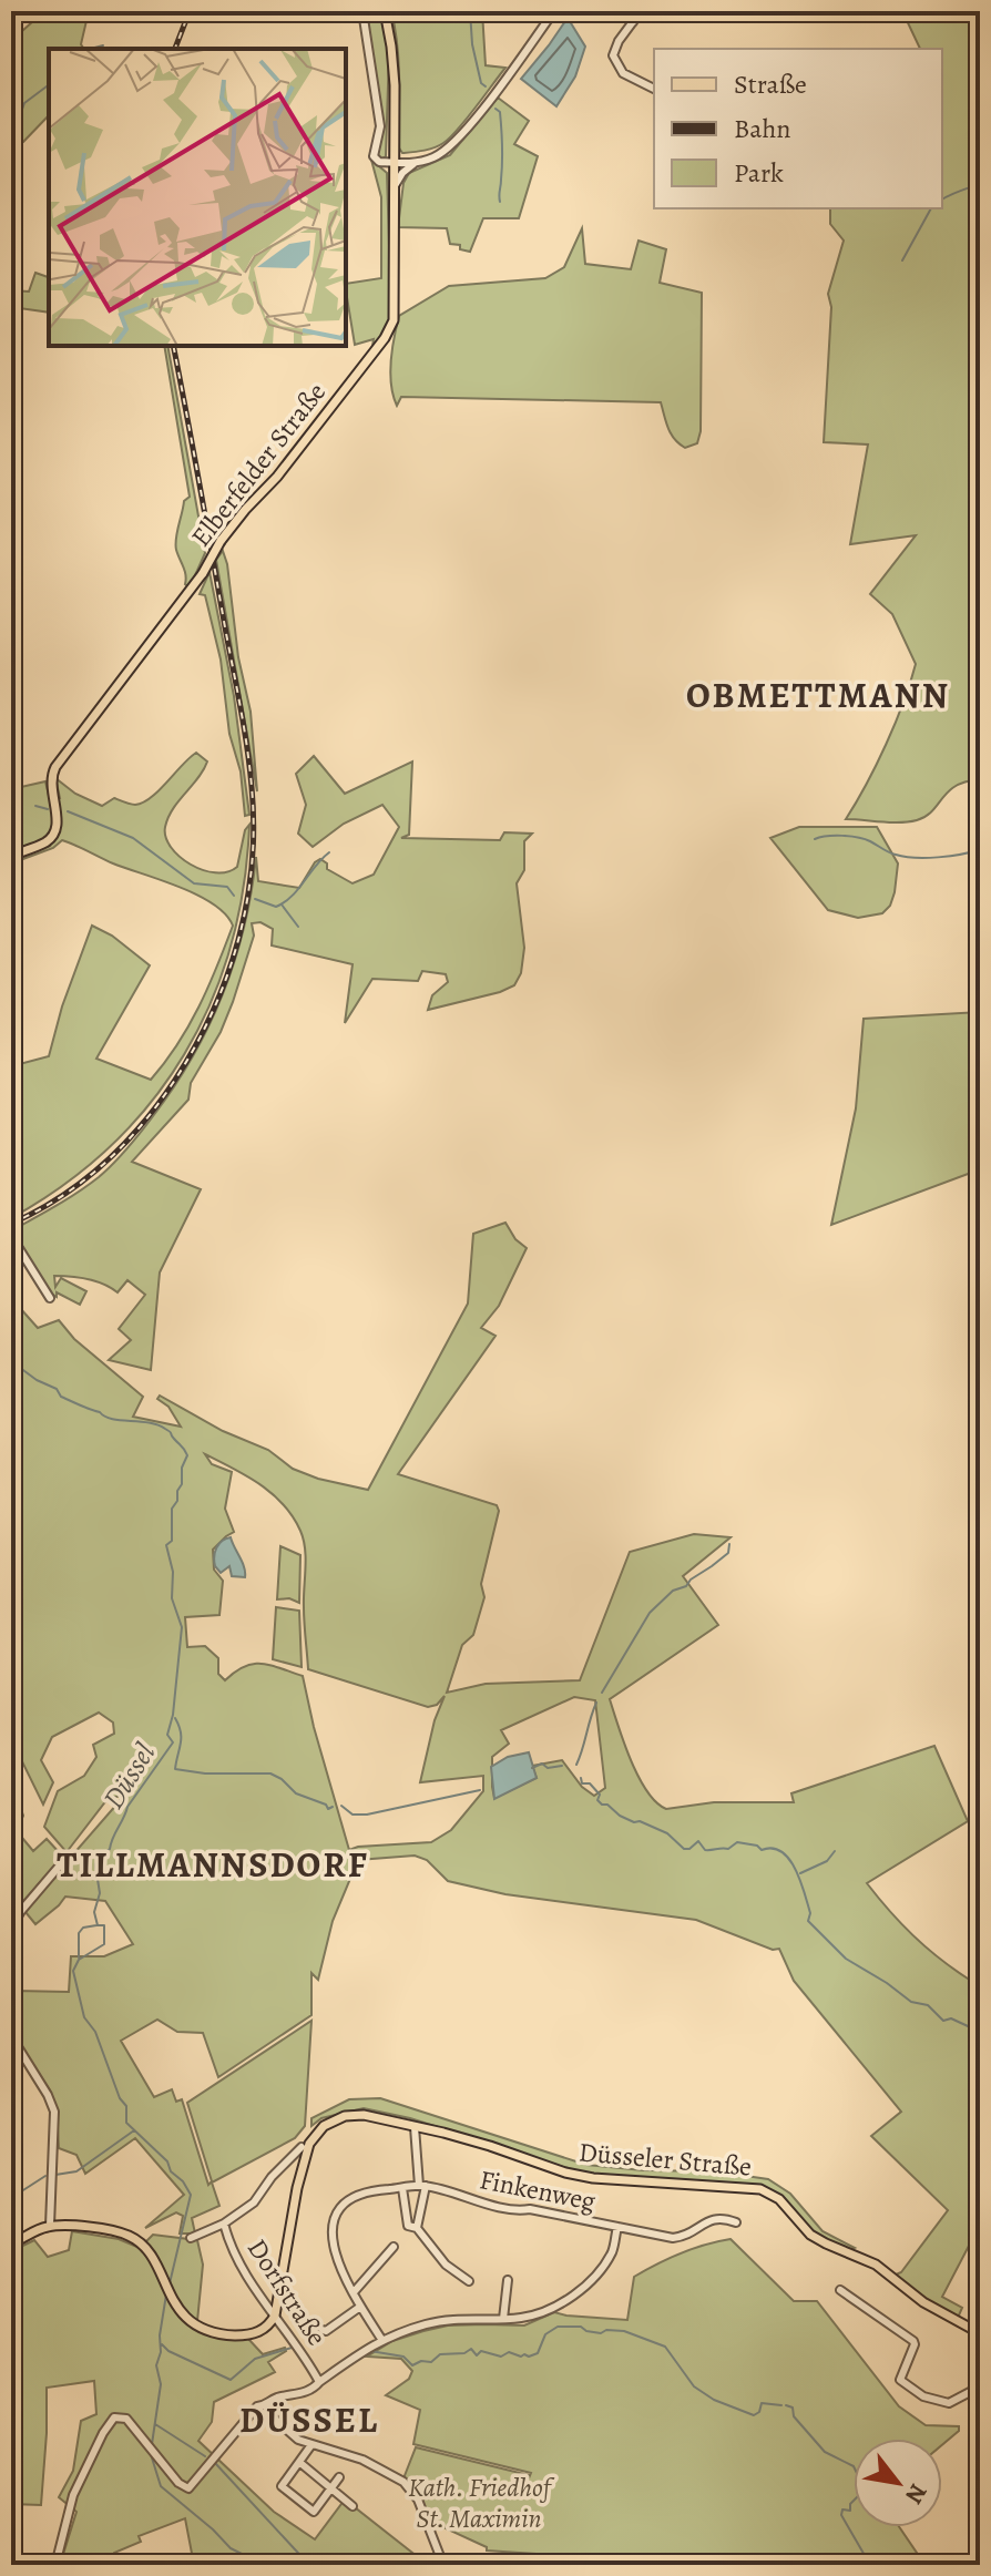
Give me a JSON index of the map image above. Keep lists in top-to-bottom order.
{
  "streets": {
    "main road": ["Elberfelder Straße", "Düsseler Straße"],
    "street": ["Finkenweg", "Dorfstraße"]
  },
  "crossings": [
    ["Düsseler Straße", "Dorfstraße"],
    ["Finkenweg", "Dorfstraße"]
  ],
  "districts": ["OBMETTMANN", "TILLMANNSDORF", "DÜSSEL"],
  "water": ["Düssel"],
  "parks": ["Kath. Friedhof St. Maximin"],
  "legend": ["Straße", "Bahn", "Park"],
  "north": "bottom right"
}
